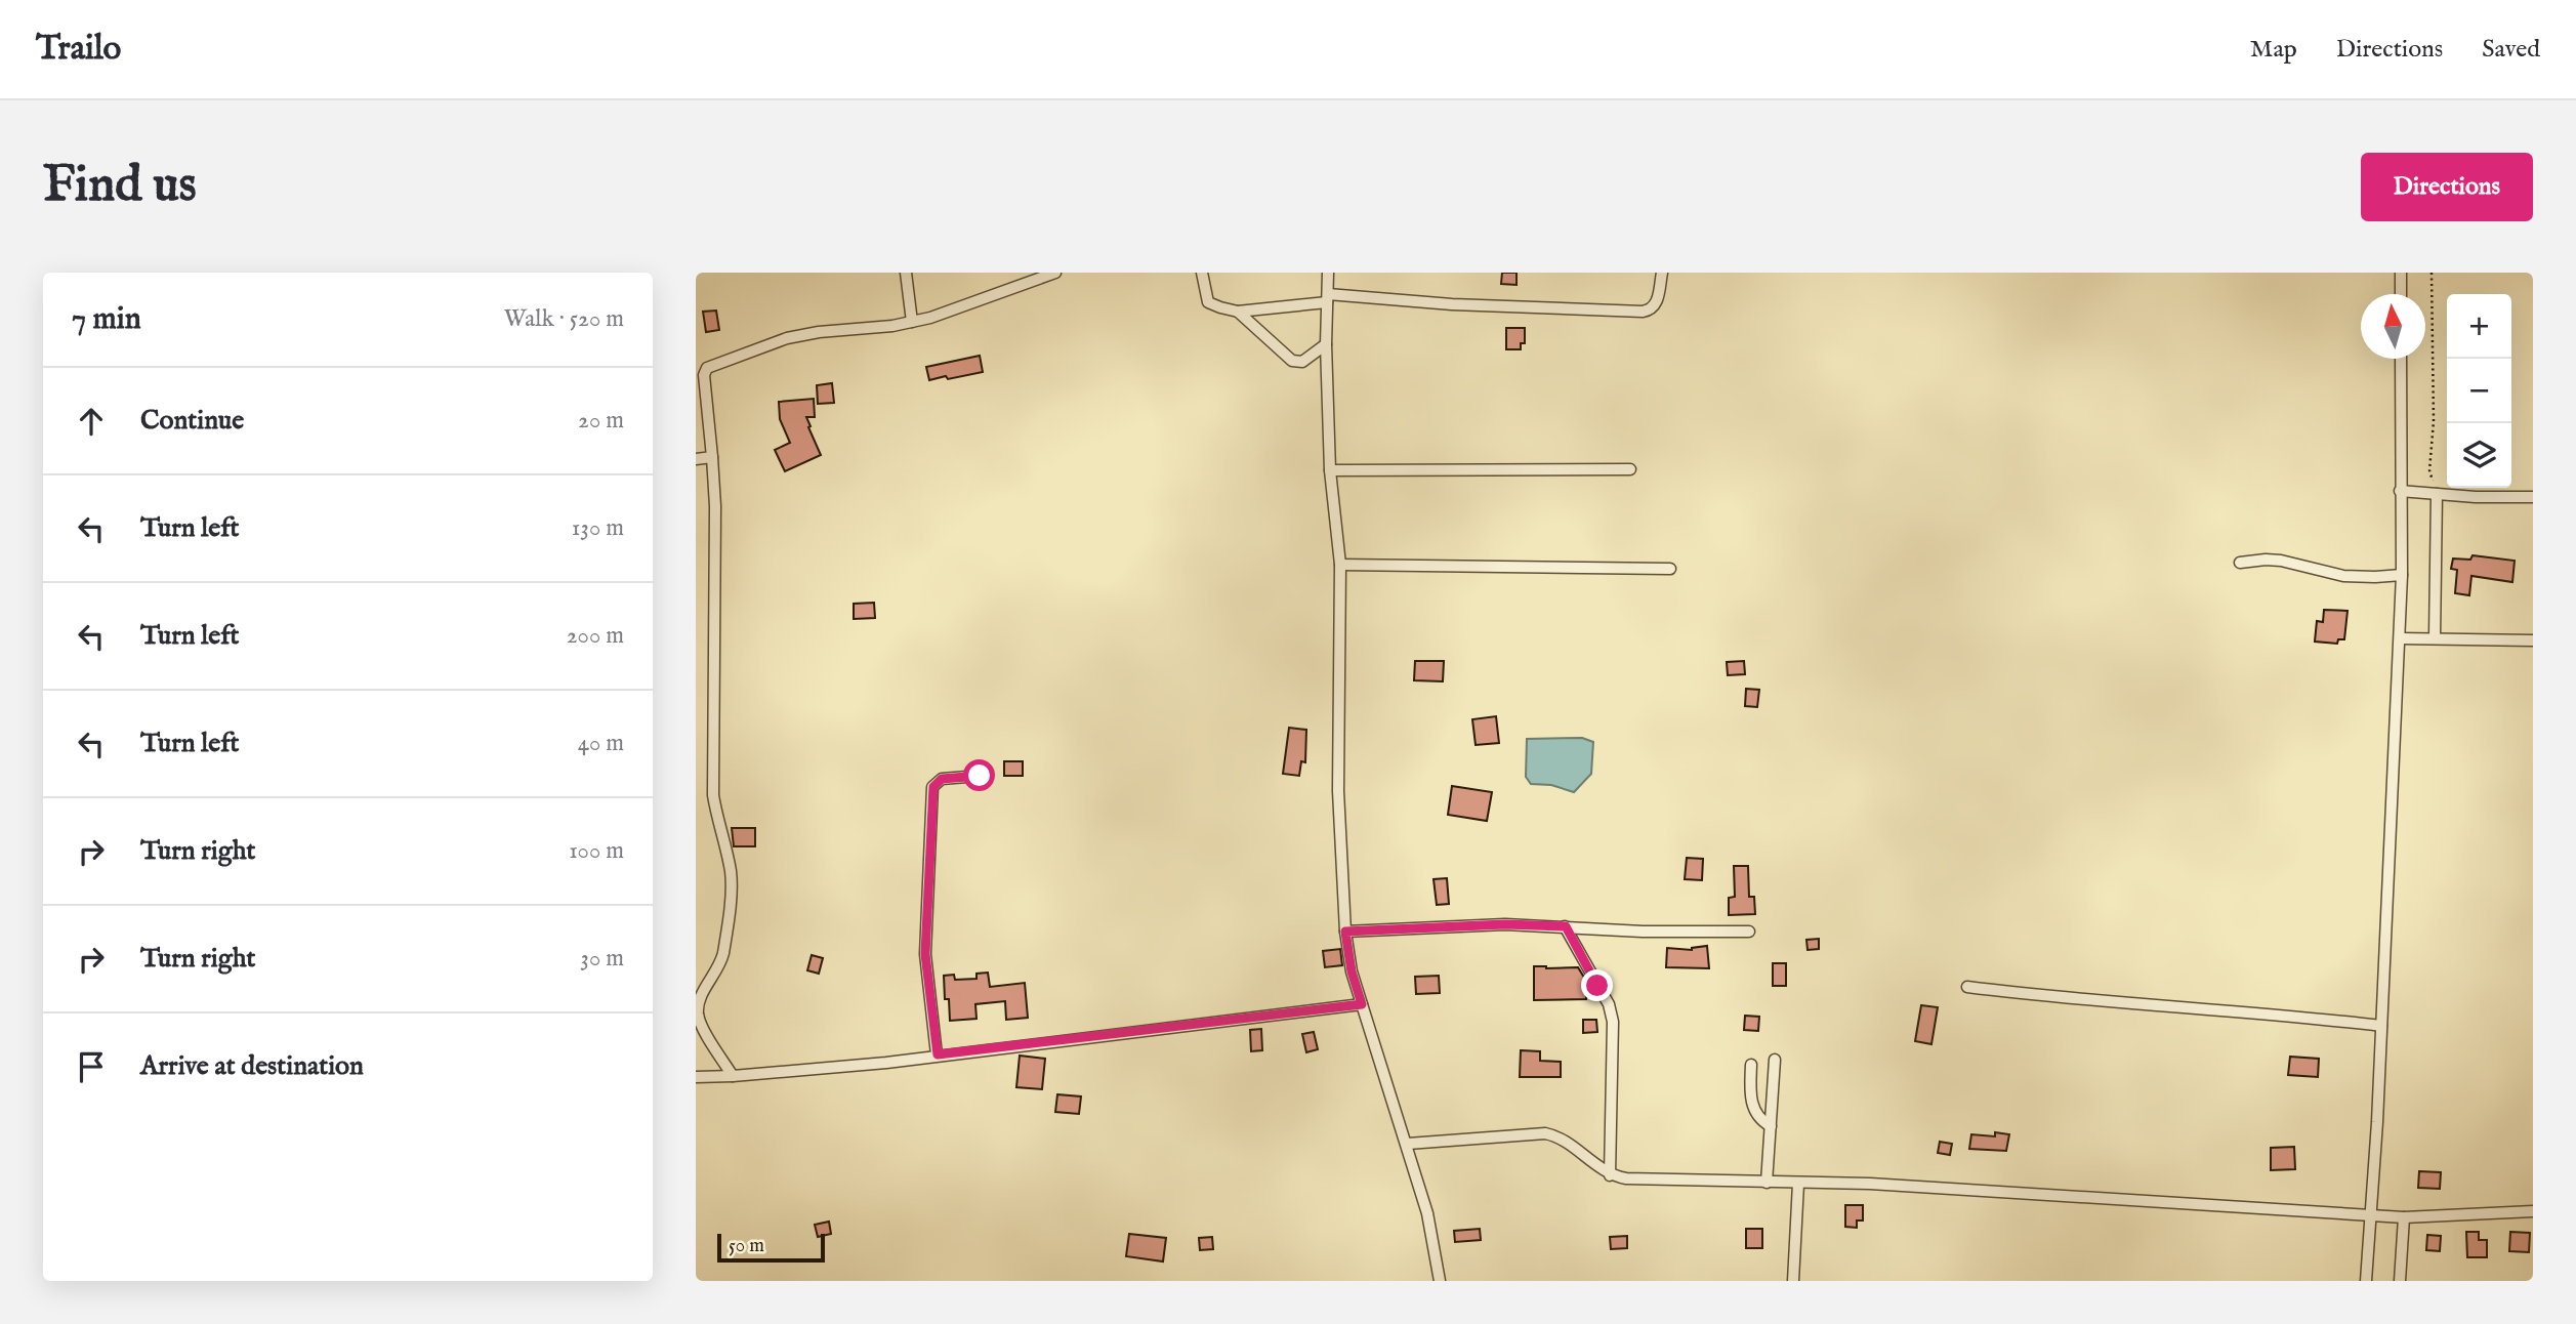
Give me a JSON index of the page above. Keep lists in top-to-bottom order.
{
  "scale_bar": "50 m",
  "north": "top",
  "page": {
    "header": "Trailo",
    "nav": ["Map", "Directions", "Saved"],
    "buttons": "Directions",
    "title": "Find us",
    "heading": ["7 min", "Walk · 520 m"],
    "map_buttons": ["+", "−"],
    "list": [
      ["Continue", "20 m"],
      ["Turn left", "130 m"],
      ["Turn left", "200 m"],
      ["Turn left", "40 m"],
      ["Turn right", "100 m"],
      ["Turn right", "30 m"],
      "Arrive at destination"
    ],
    "scale": "50 m"
  }
}
